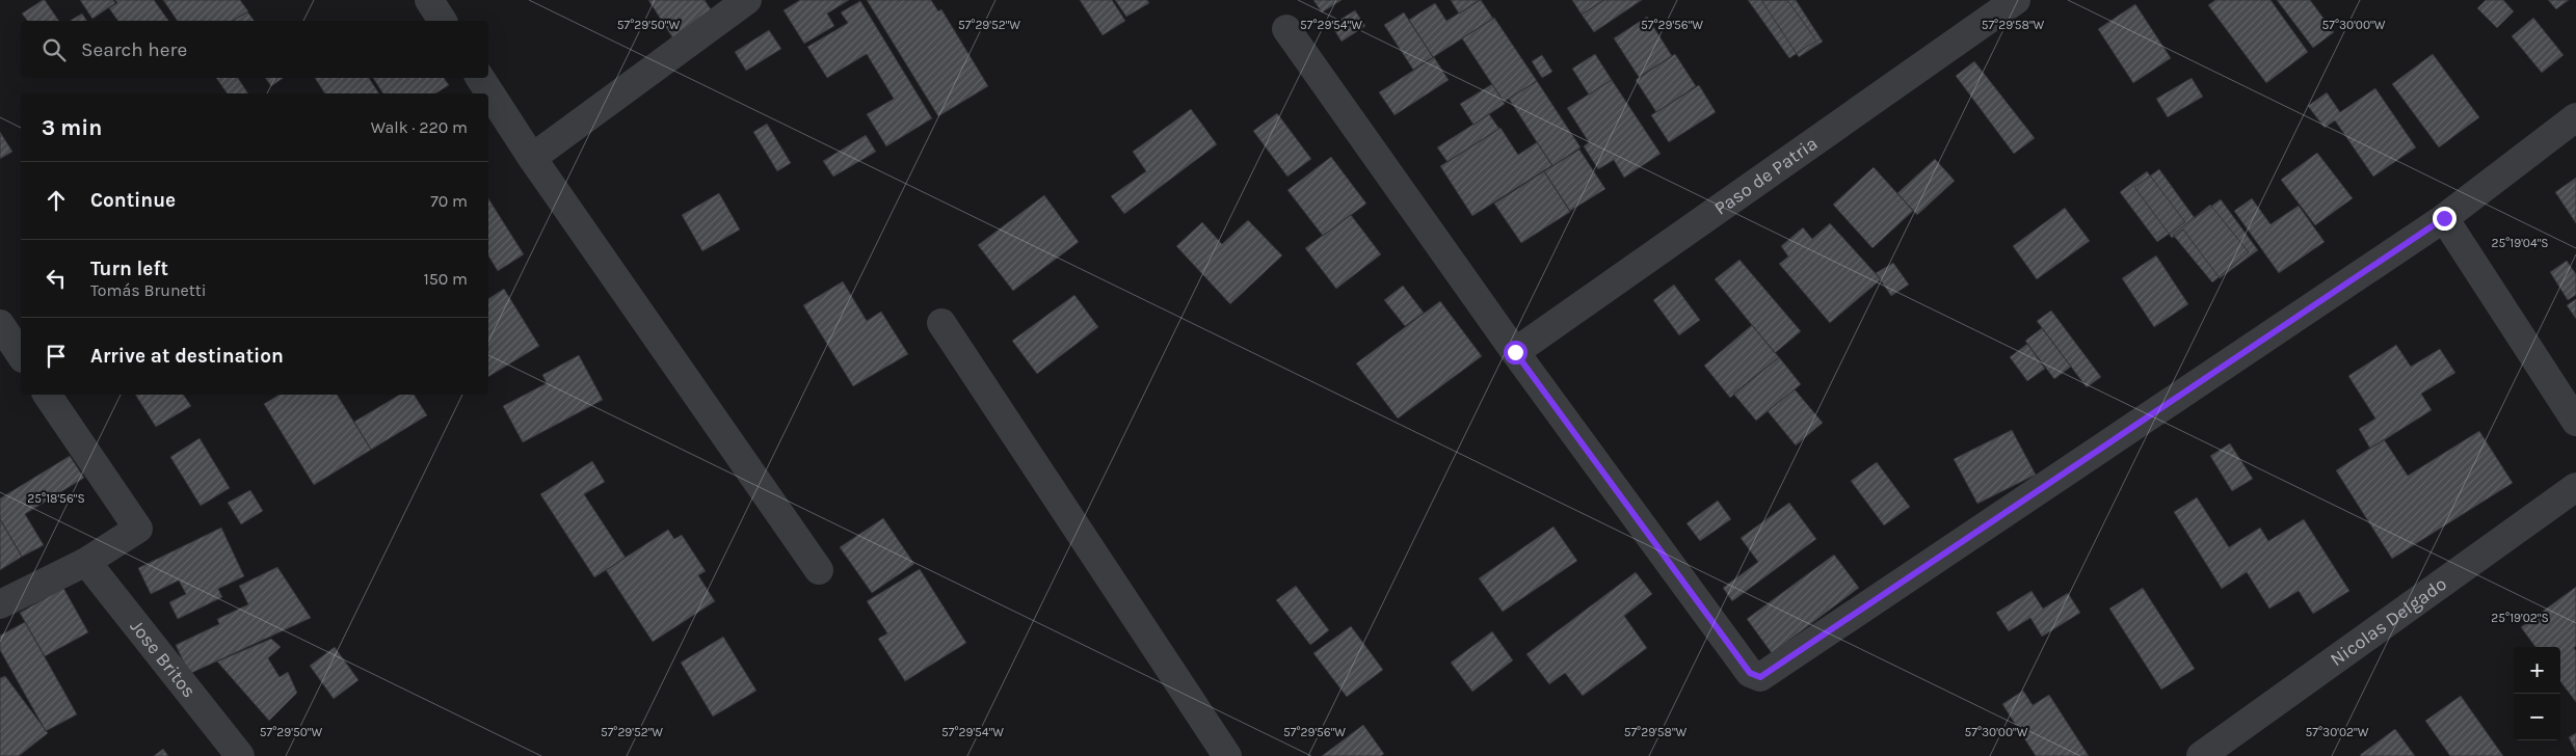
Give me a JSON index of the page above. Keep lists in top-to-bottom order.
{
  "streets": {
    "street": ["Paso de Patria", "Nicolas Delgado", "Jose Britos"]
  },
  "page": {
    "search": "Search here",
    "heading": ["3 min", "Walk · 220 m"],
    "list": [
      ["Continue", "70 m"],
      ["Turn left", "Tomás Brunetti", "150 m"],
      "Arrive at destination"
    ],
    "map_buttons": ["+", "−"]
  },
  "coordinates": [
    "57°29'50\"W",
    "57°29'52\"W",
    "57°29'54\"W",
    "57°29'56\"W",
    "57°29'58\"W",
    "57°30'00\"W",
    "25°19'04\"S",
    "25°18'56\"S",
    "25°19'02\"S",
    "57°30'02\"W"
  ]
}
